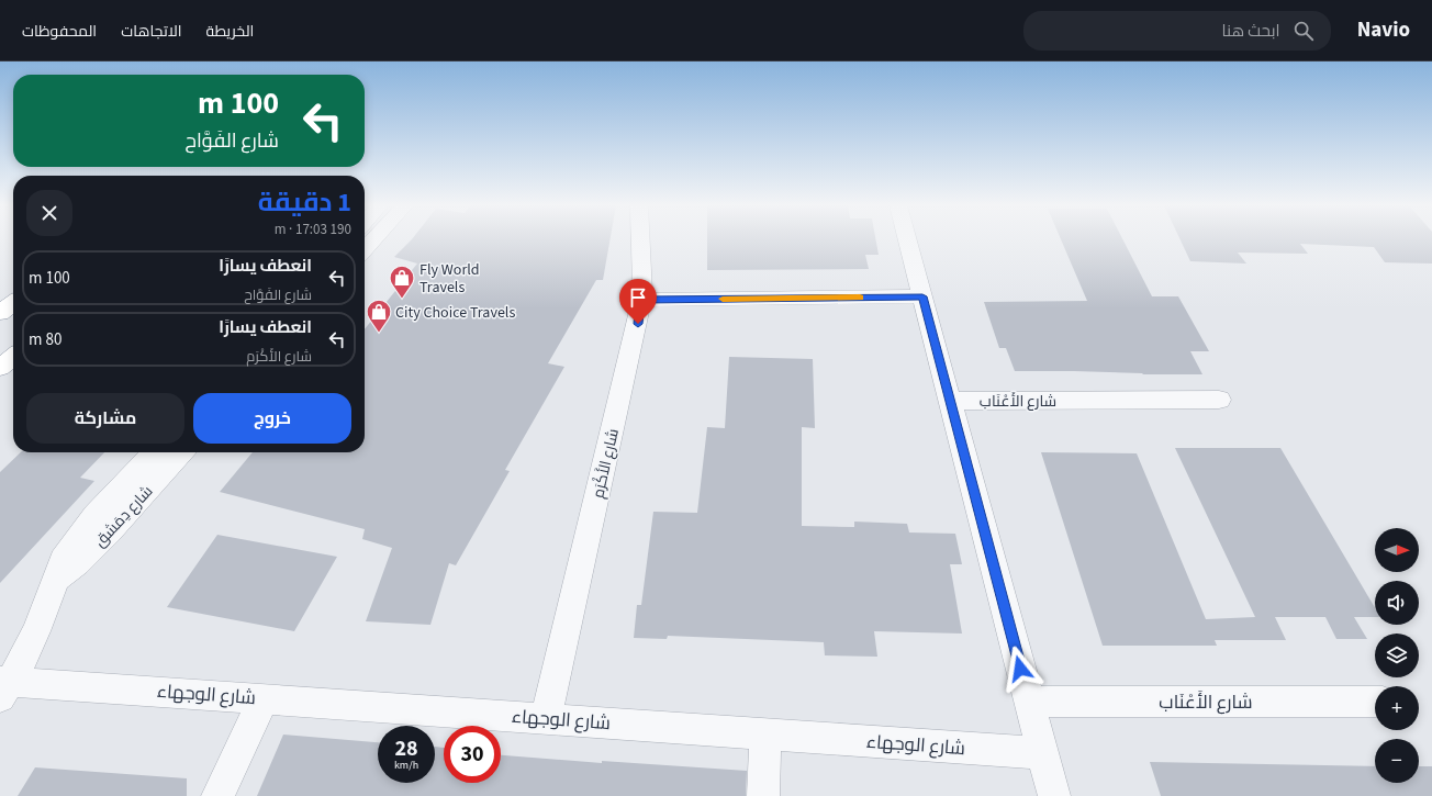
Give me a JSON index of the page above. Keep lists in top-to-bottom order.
{
  "streets": {
    "street": [
      "شارع الأَعْنَاب",
      "شارع الأَكْرَم",
      "شارع دِمَشق",
      "شارع الوجهاء"
    ]
  },
  "crossings": [
    ["شارع الأَكْرَم", "شارع الوجهاء"],
    ["شارع دِمَشق", "شارع الوجهاء"]
  ],
  "places": {
    "shop": ["Fly World Travels", "City Choice Travels"]
  },
  "north": "right",
  "page": {
    "header": "Navio",
    "search": "ابحث هنا",
    "nav": ["الخريطة", "الاتجاهات", "المحفوظات"],
    "turn": ["100 m", "شارع الفَوَّاح"],
    "heading": ["1 دقيقة", "190 m · 17:03"],
    "list": [
      {
        "name": "انعطف يسارًا",
        "note": "شارع الفَوَّاح",
        "value": "100 m"
      },
      {
        "name": "انعطف يسارًا",
        "note": "شارع الأَكْرَم",
        "value": "80 m"
      }
    ],
    "buttons": ["خروج", "مشاركة"],
    "map_buttons": ["+", "−"],
    "speed": "28 km/h",
    "limit": "30"
  }
}
